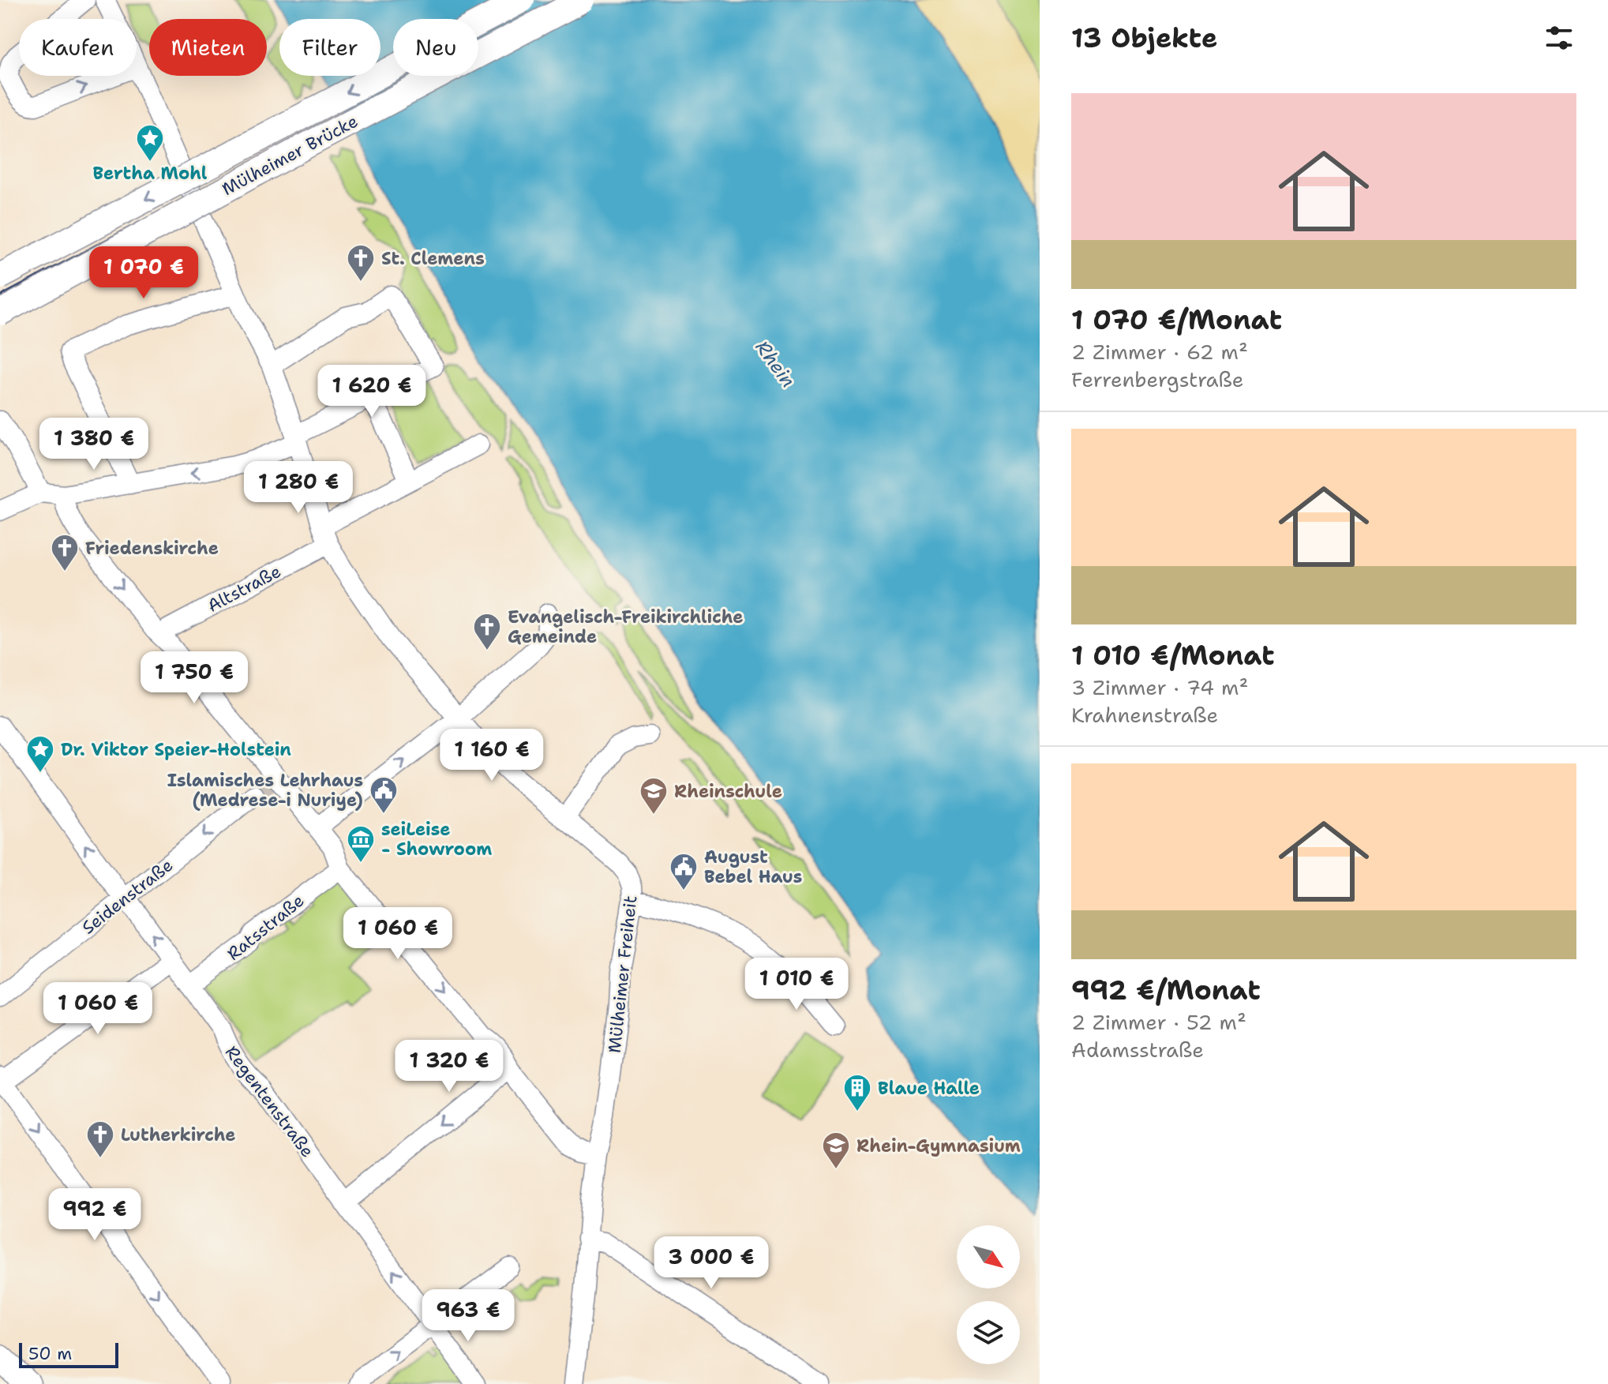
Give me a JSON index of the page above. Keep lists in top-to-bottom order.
{
  "streets": {
    "main road": ["Mülheimer Brücke"],
    "street": [
      "Altstraße",
      "Seidenstraße",
      "Ratsstraße",
      "Mülheimer Freiheit",
      "Regentenstraße"
    ]
  },
  "crossings": [
    ["Altstraße", "Mülheimer Freiheit"],
    ["Seidenstraße", "Regentenstraße"],
    ["Ratsstraße", "Regentenstraße"]
  ],
  "one_way": ["Seidenstraße", "Regentenstraße"],
  "water": ["Rhein"],
  "places": {
    "place": ["Bertha Mohl", "Dr. Viktor Speier-Holstein"],
    "church": [
      "St. Clemens",
      "Friedenskirche",
      "Evangelisch-Freikirchliche Gemeinde",
      "Lutherkirche"
    ],
    "public building": ["Islamisches Lehrhaus (Medrese-i Nuriye)", "August Bebel Haus"],
    "school or university": ["Rheinschule", "Rhein-Gymnasium"],
    "museum": ["seiLeise - Showroom"],
    "building": ["Blaue Halle"]
  },
  "scale_bar": "50 m",
  "north": "bottom right",
  "page": {
    "heading": "13 Objekte",
    "chip": [
      "Kaufen",
      "Mieten",
      "Filter",
      "Neu"
    ],
    "list": [
      {
        "name": "1 070 €/Monat",
        "note": "2 Zimmer · 62 m² · Ferrenbergstraße"
      },
      {
        "name": "1 010 €/Monat",
        "note": "3 Zimmer · 74 m² · Krahnenstraße"
      },
      {
        "name": "992 €/Monat",
        "note": "2 Zimmer · 52 m² · Adamsstraße"
      }
    ],
    "price": [
      "1 070 €",
      "1 620 €",
      "1 380 €",
      "1 280 €",
      "1 750 €",
      "1 160 €",
      "1 060 €",
      "1 010 €",
      "1 060 €",
      "1 320 €",
      "992 €",
      "3 000 €",
      "963 €"
    ],
    "scale": "50 m"
  }
}
